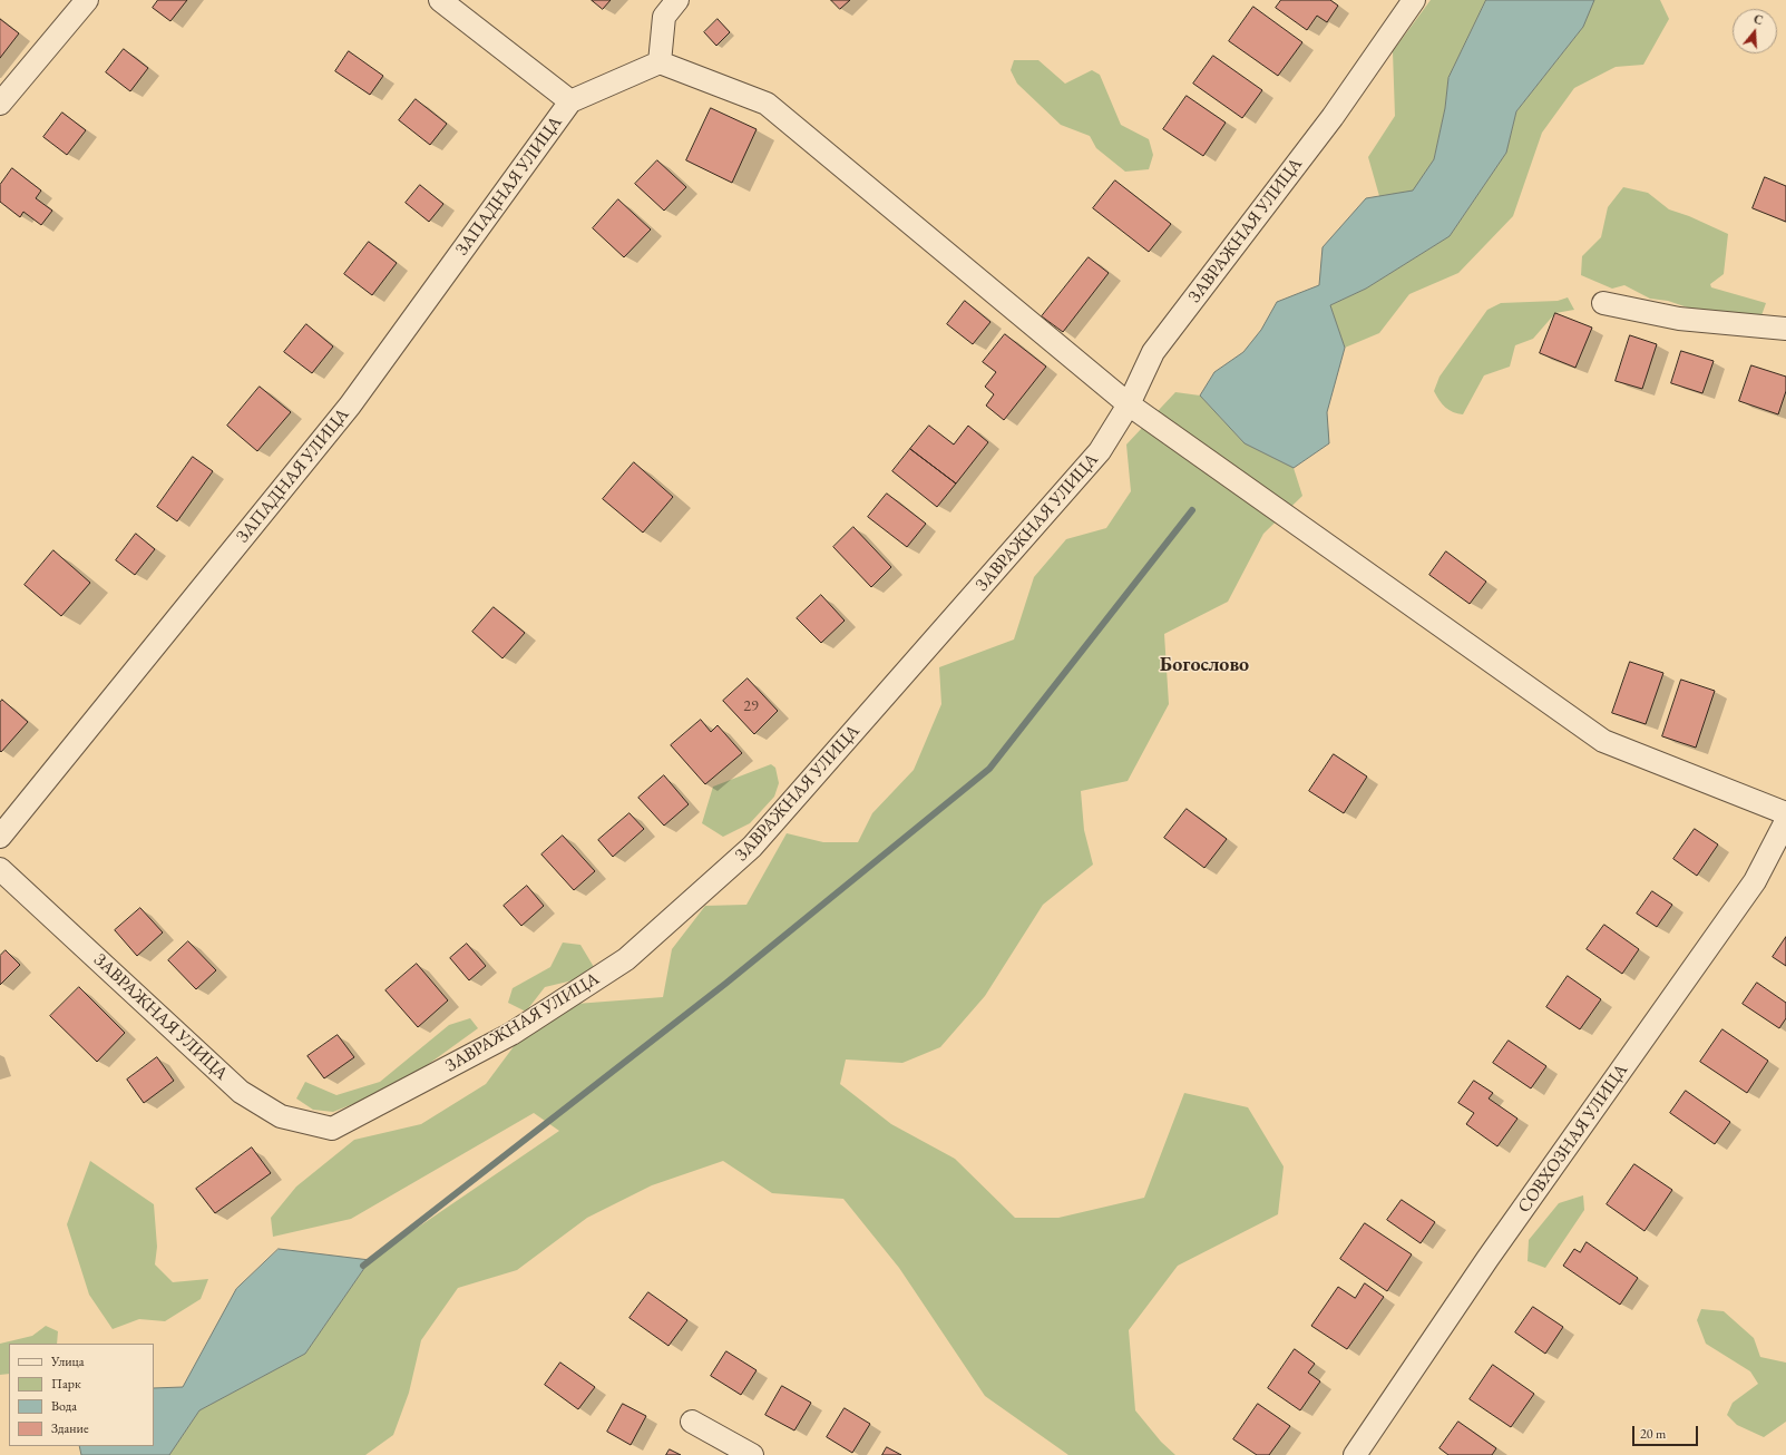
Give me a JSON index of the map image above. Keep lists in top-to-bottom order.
{
  "streets": {
    "street": ["ЗАПАДНАЯ УЛИЦА", "ЗАВРАЖНАЯ УЛИЦА", "СОВХОЗНАЯ УЛИЦА"]
  },
  "districts": ["Богослово"],
  "house_numbers": ["29"],
  "legend": [
    "Улица",
    "Парк",
    "Вода",
    "Здание"
  ],
  "scale_bar": "20 m",
  "north": "top"
}
